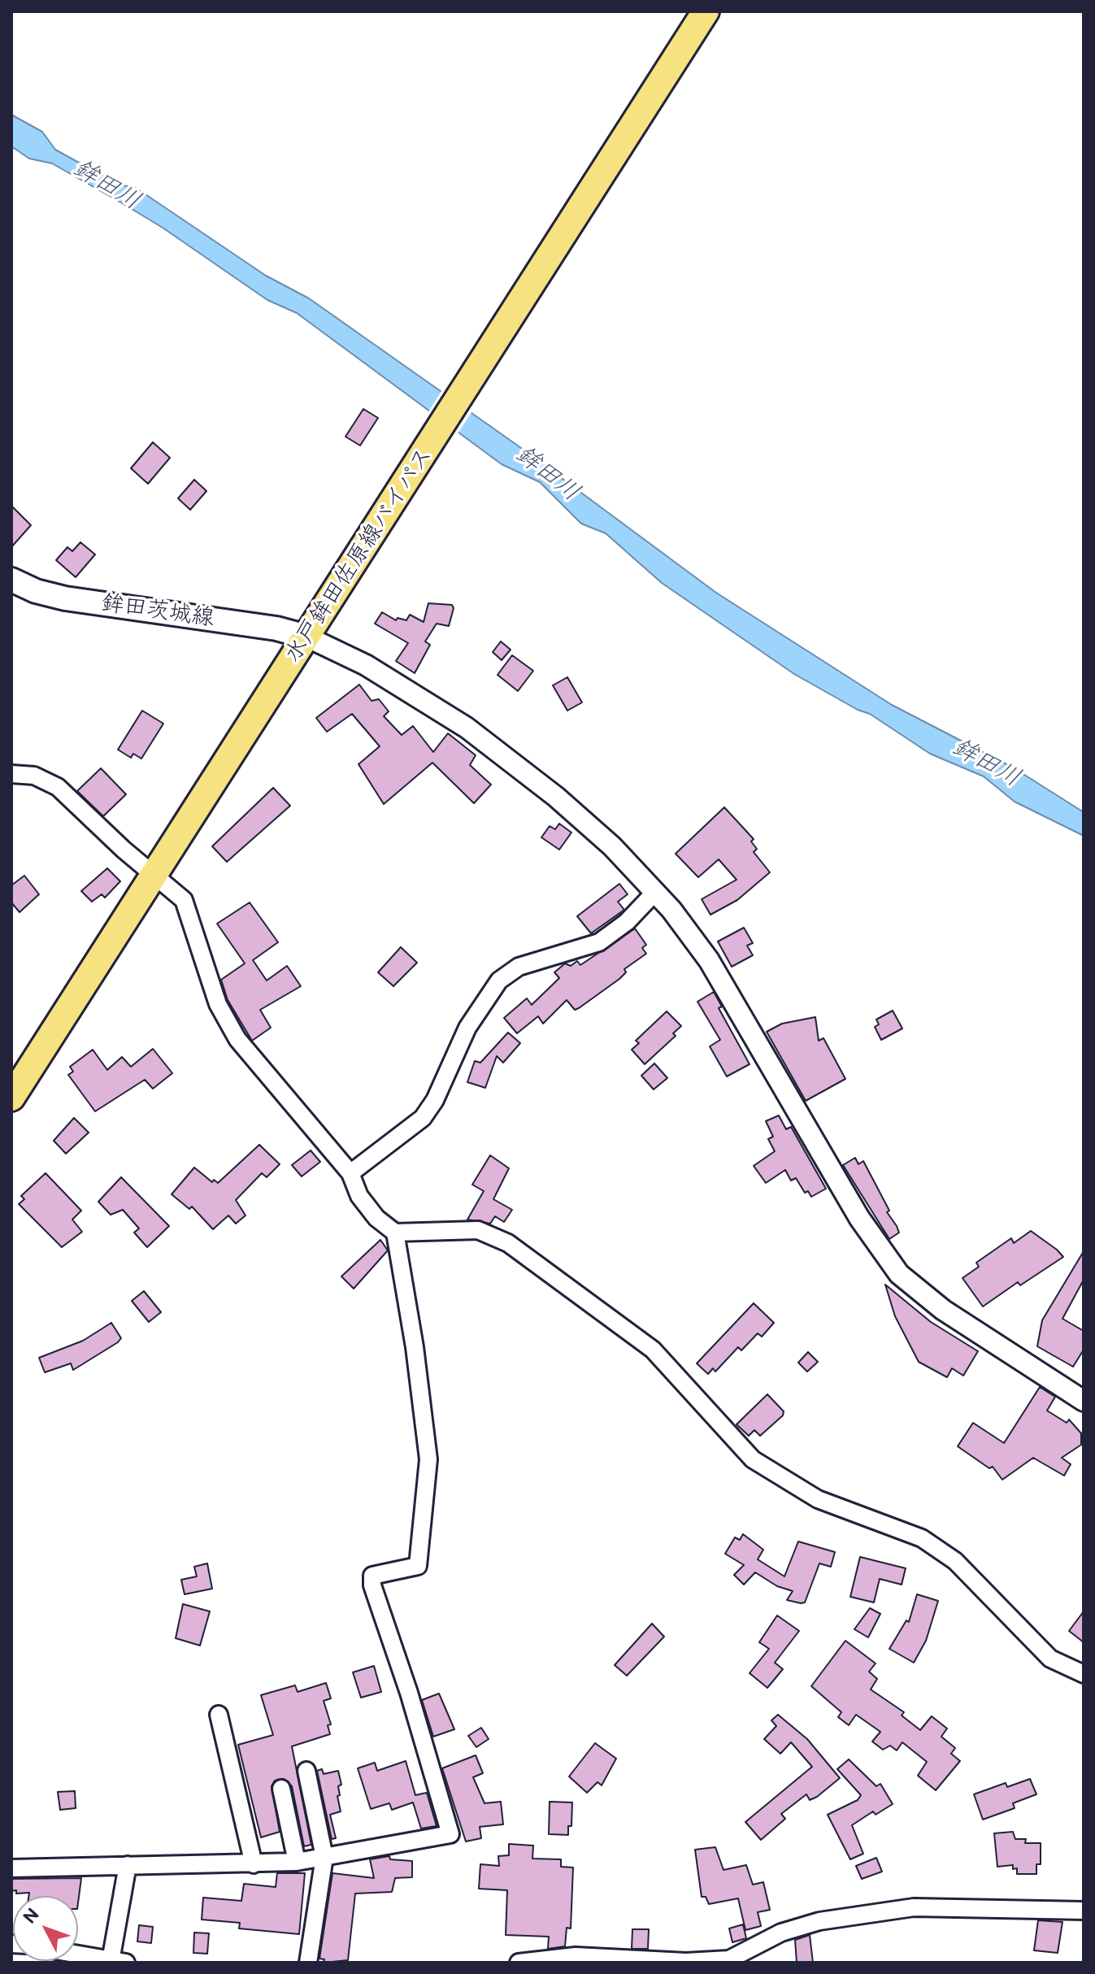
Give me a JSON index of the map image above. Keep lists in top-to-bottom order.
{
  "streets": {
    "main road": ["水戸鉾田佐原線バイパス", "鉾田茨城線"]
  },
  "crossings": [
    ["水戸鉾田佐原線バイパス", "鉾田茨城線"]
  ],
  "water": ["鉾田川"],
  "north": "top left"
}
